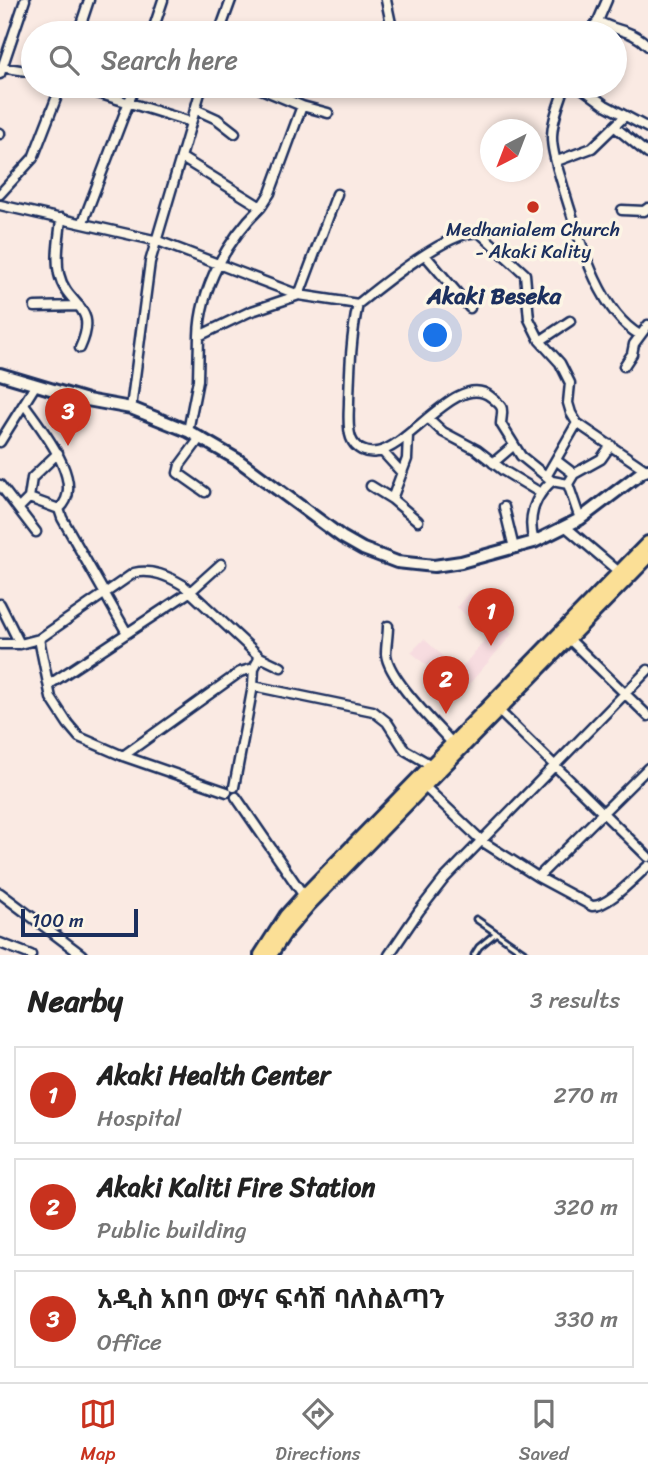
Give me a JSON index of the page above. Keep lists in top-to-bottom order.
{
  "districts": ["Akaki Beseka"],
  "places": ["Medhanialem Church - Akaki Kality"],
  "scale_bar": "100 m",
  "north": "bottom left",
  "page": {
    "search": "Search here",
    "pins": ["3", "1", "2"],
    "scale": "100 m",
    "heading": ["Nearby", "3 results"],
    "list": [
      {
        "mark": "1",
        "name": "Akaki Health Center",
        "note": "Hospital",
        "value": "270 m"
      },
      {
        "mark": "2",
        "name": "Akaki Kaliti Fire Station",
        "note": "Public building",
        "value": "320 m"
      },
      {
        "mark": "3",
        "name": "አዲስ አበባ ውሃና ፍሳሽ ባለስልጣን",
        "note": "Office",
        "value": "330 m"
      }
    ],
    "nav": ["Map", "Directions", "Saved"]
  }
}
